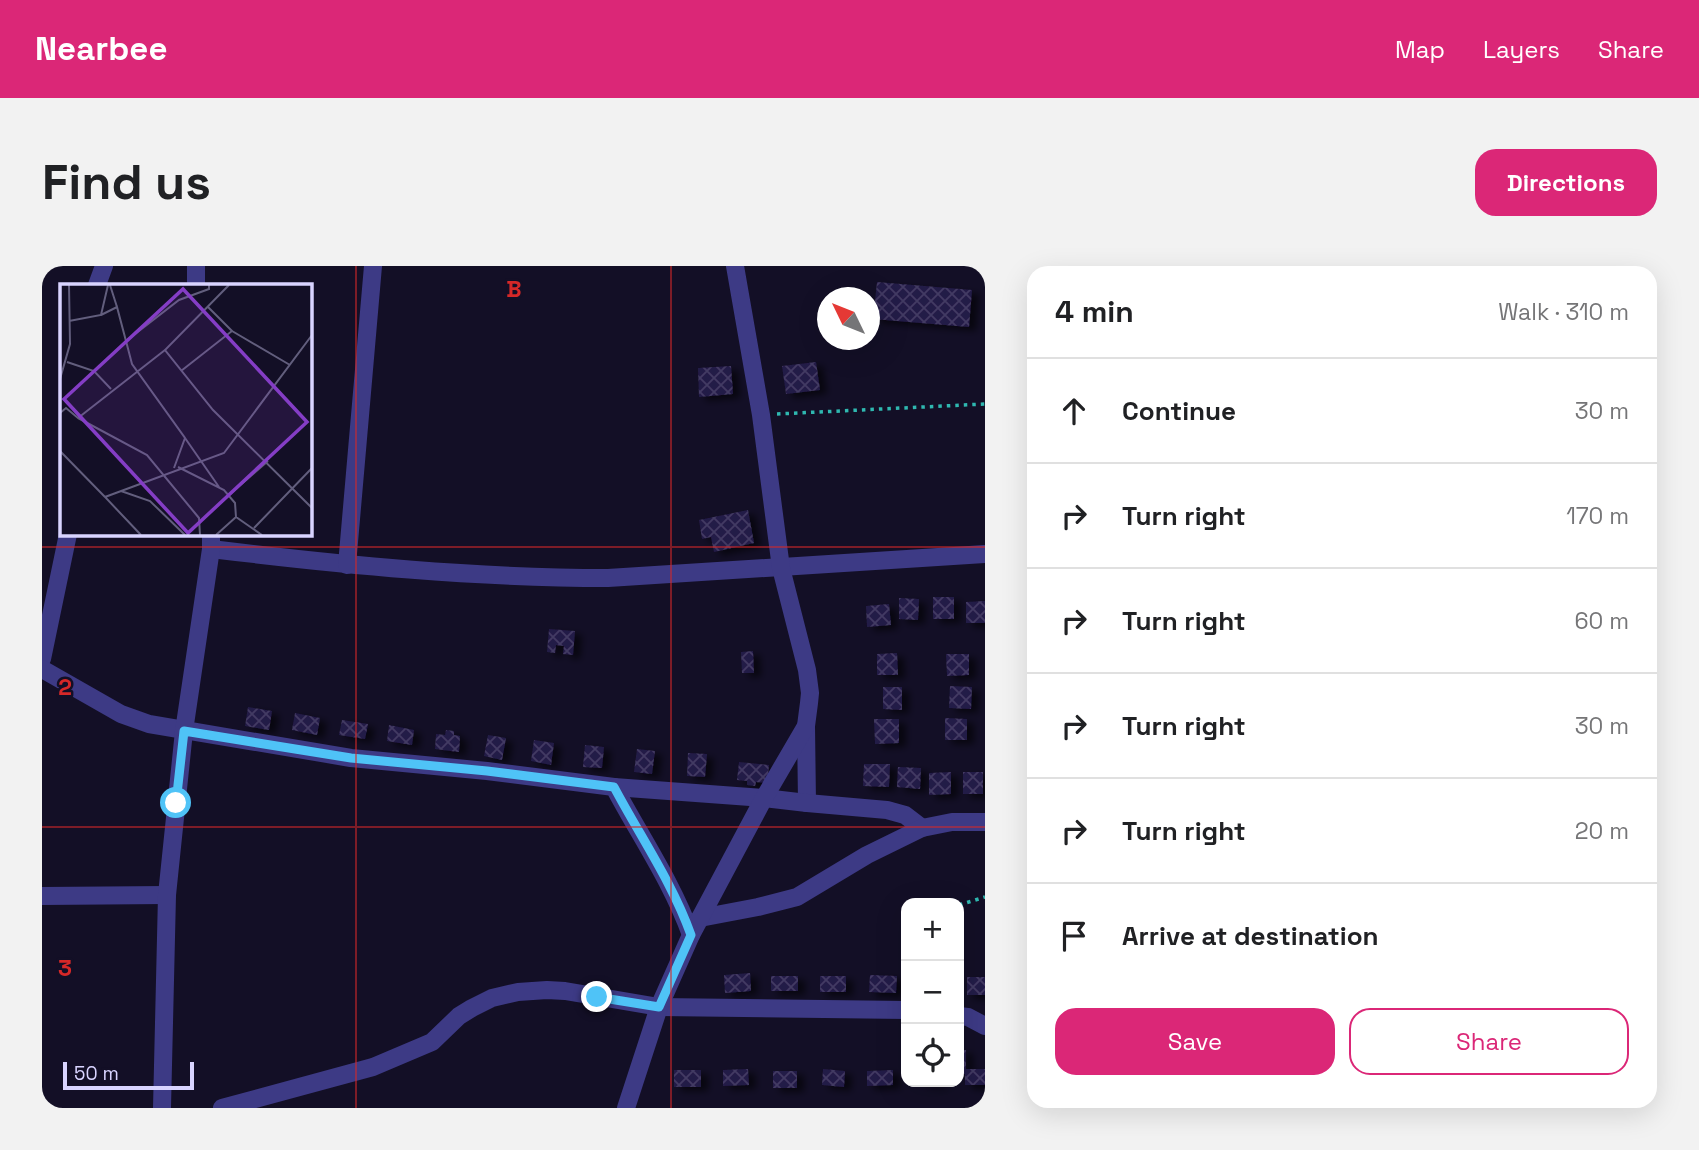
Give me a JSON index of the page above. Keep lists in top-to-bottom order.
{
  "scale_bar": "50 m",
  "north": "top left",
  "page": {
    "header": "Nearbee",
    "nav": ["Map", "Layers", "Share"],
    "buttons": [
      "Directions",
      ["Save", "Share"]
    ],
    "title": "Find us",
    "heading": ["4 min", "Walk · 310 m"],
    "list": [
      ["Continue", "30 m"],
      ["Turn right", "170 m"],
      ["Turn right", "60 m"],
      ["Turn right", "30 m"],
      ["Turn right", "20 m"],
      "Arrive at destination"
    ],
    "map_buttons": ["+", "−"],
    "scale": "50 m"
  },
  "grid": {
    "columns": ["B"],
    "rows": ["2", "3"]
  }
}
